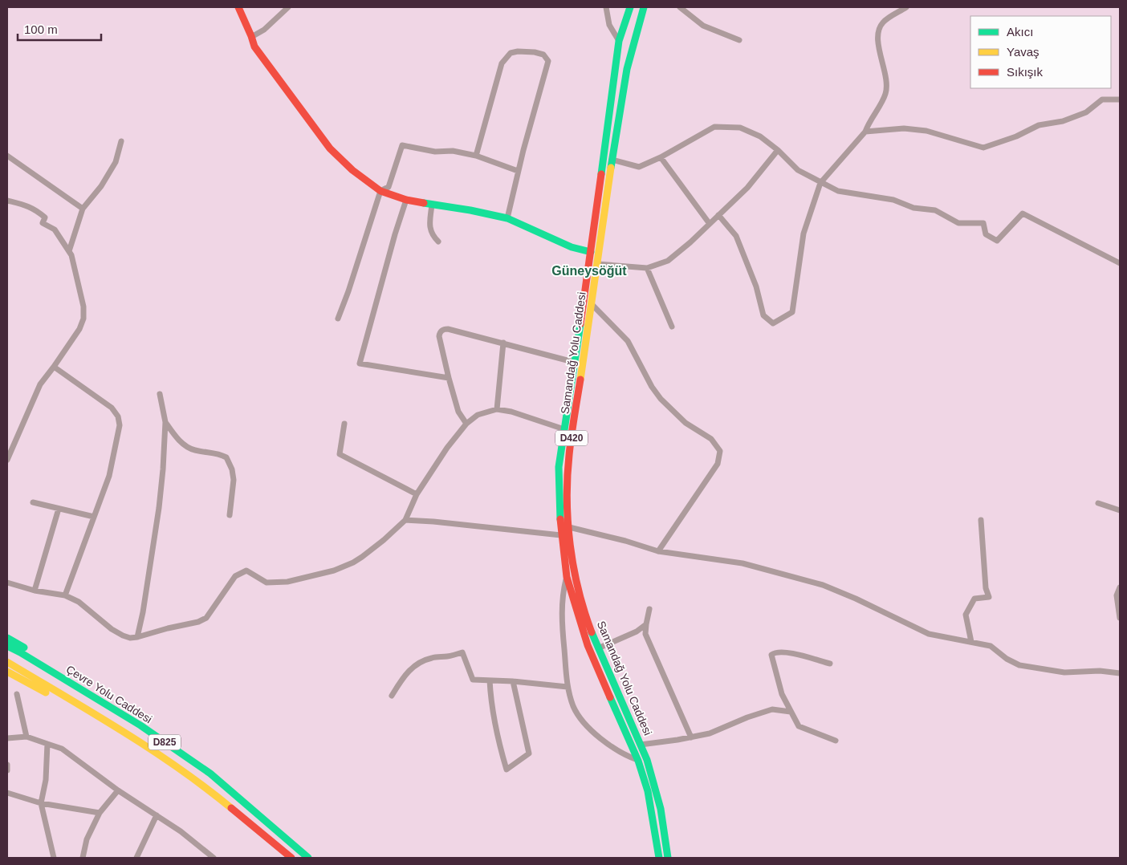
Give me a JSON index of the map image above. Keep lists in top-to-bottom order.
{
  "streets": {
    "main road": [
      "Samandağ Yolu Caddesi",
      "D420",
      "Çevre Yolu Caddesi",
      "D825"
    ]
  },
  "districts": ["Güneysöğüt"],
  "legend": ["Akıcı", "Yavaş", "Sıkışık"],
  "scale_bar": "100 m"
}
